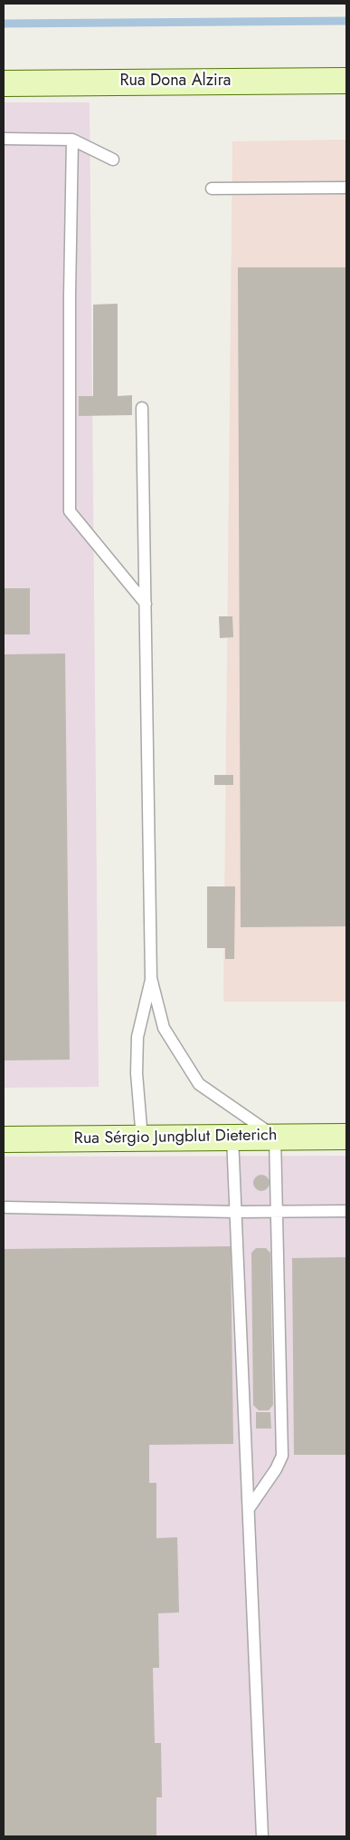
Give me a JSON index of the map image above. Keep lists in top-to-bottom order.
{
  "streets": {
    "street": ["Rua Dona Alzira", "Rua Sérgio Jungblut Dieterich"]
  }
}
